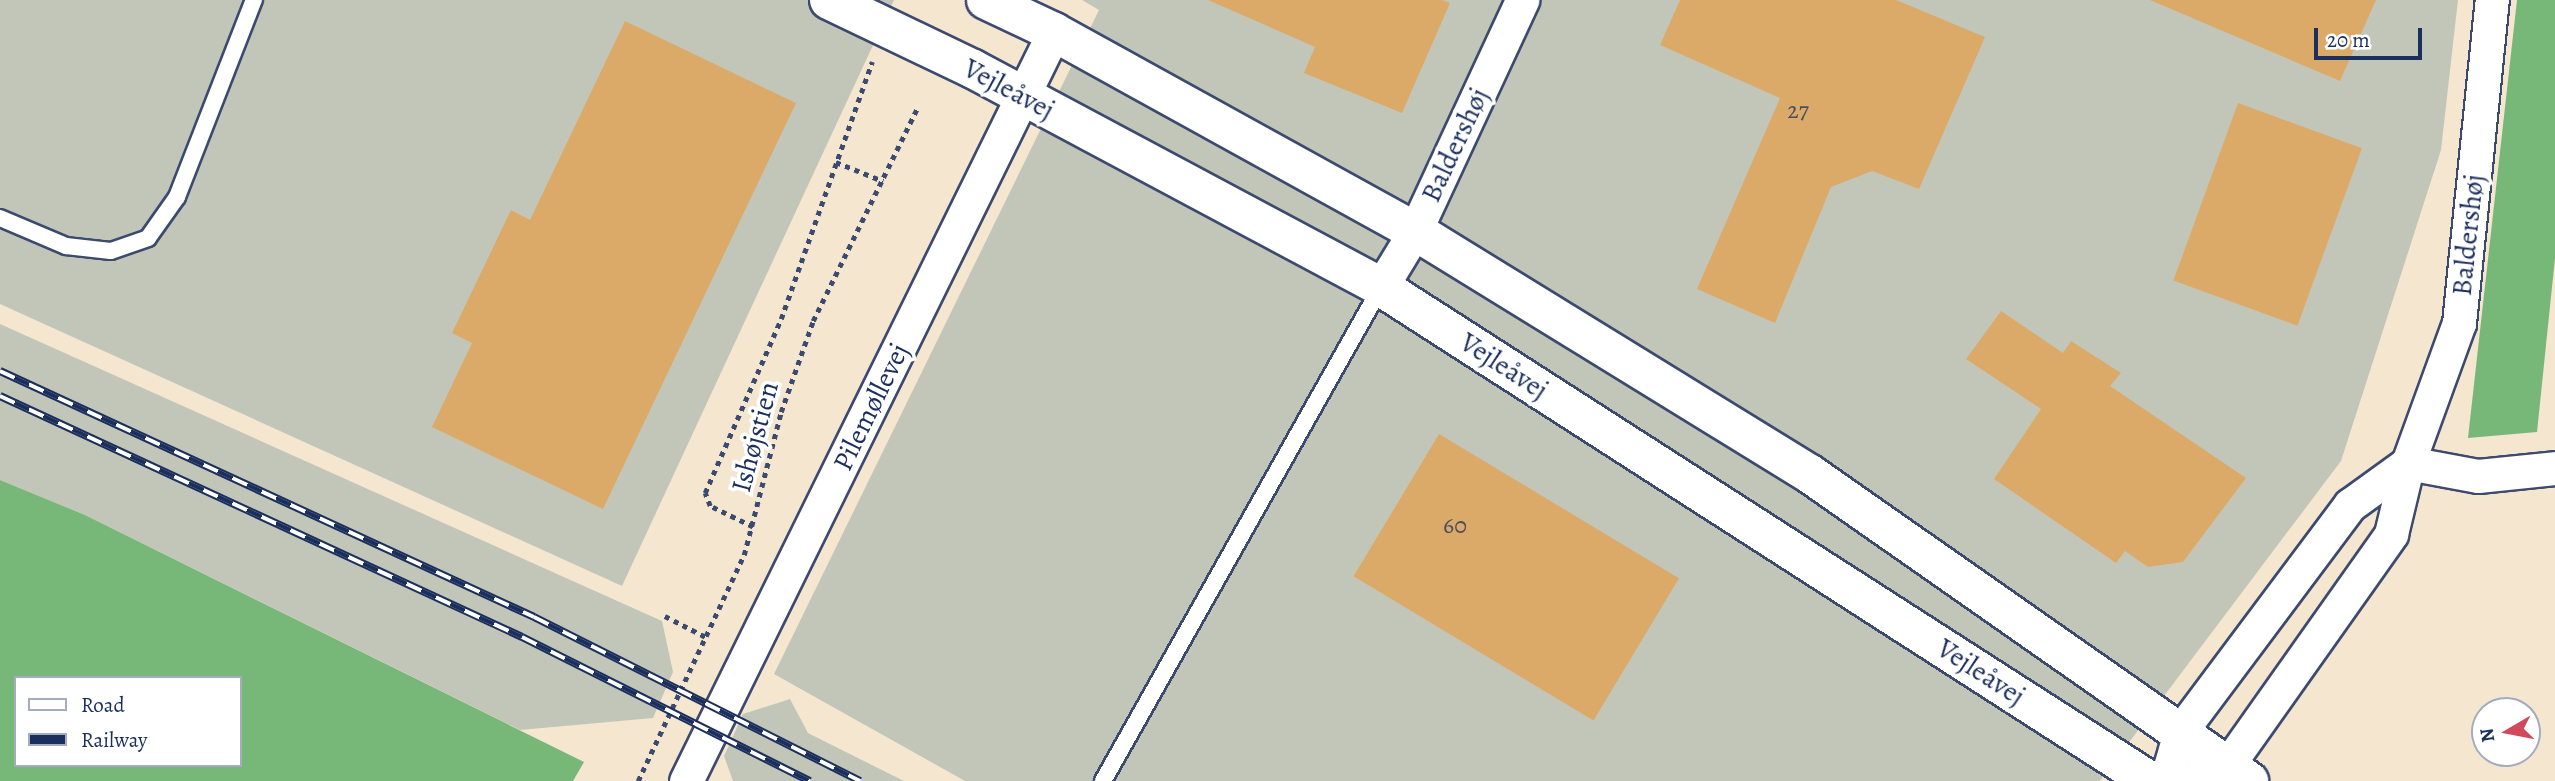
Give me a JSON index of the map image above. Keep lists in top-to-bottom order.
{
  "streets": {
    "street": ["Vejleåvej", "Baldershøj", "Pilemøllevej"],
    "path": ["Ishøjstien"]
  },
  "crossings": [
    ["Vejleåvej", "Baldershøj"],
    ["Vejleåvej", "Pilemøllevej"]
  ],
  "house_numbers": ["27", "60"],
  "legend": ["Road", "Railway"],
  "scale_bar": "20 m",
  "north": "left"
}
